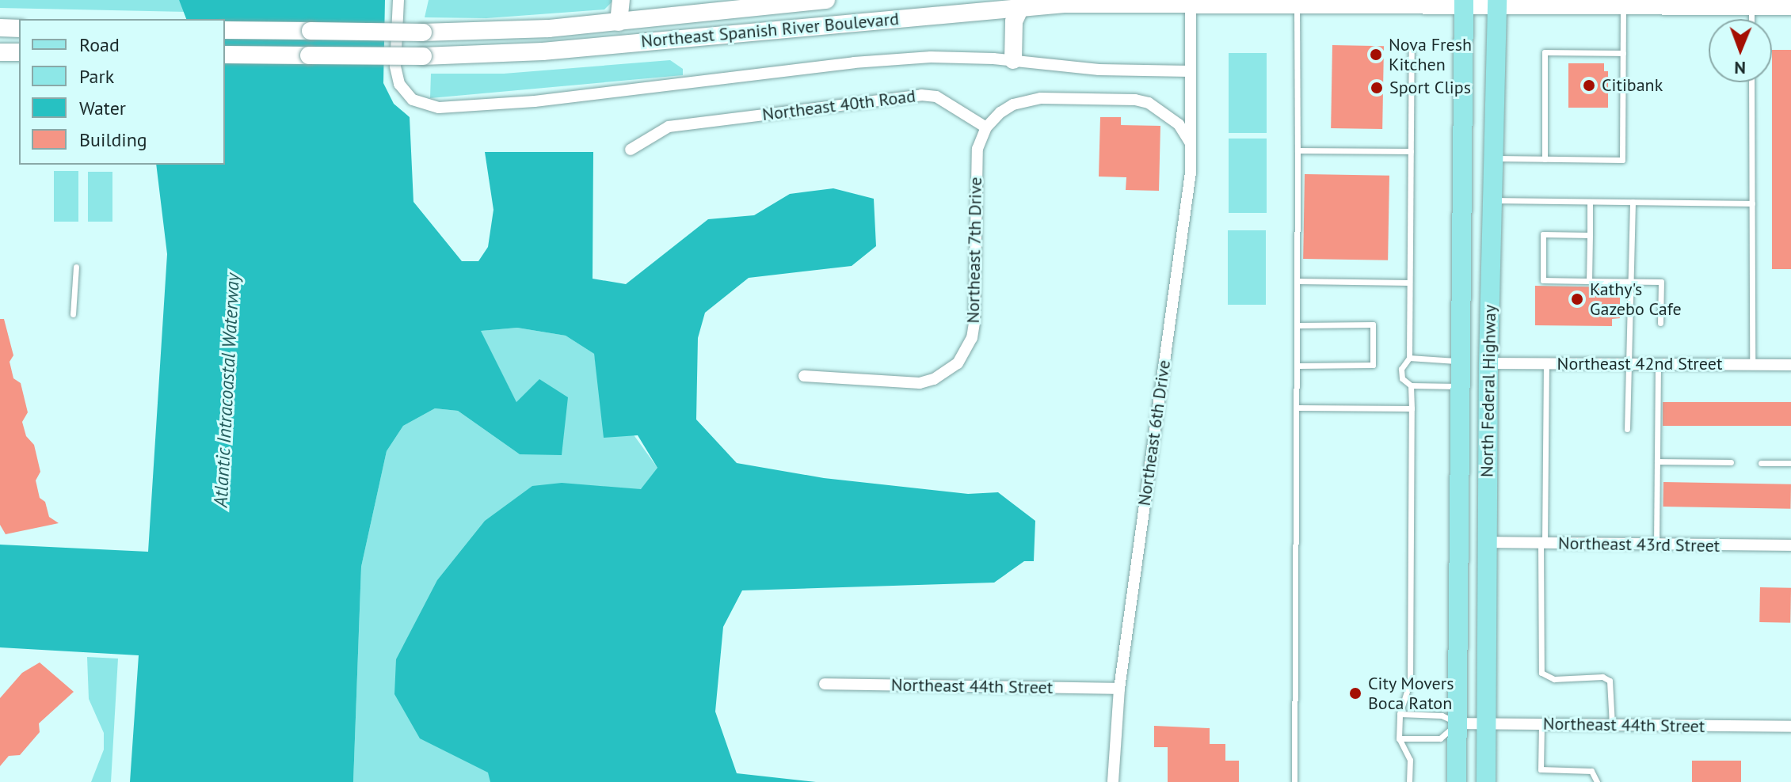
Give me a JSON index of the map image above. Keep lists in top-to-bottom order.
{
  "streets": {
    "main road": ["Northeast Spanish River Boulevard", "North Federal Highway"],
    "street": [
      "Northeast 40th Road",
      "Northeast 7th Drive",
      "Northeast 42nd Street",
      "Northeast 6th Drive",
      "Northeast 43rd Street",
      "Northeast 44th Street"
    ]
  },
  "crossings": [
    ["Northeast Spanish River Boulevard", "North Federal Highway"],
    ["Northeast Spanish River Boulevard", "Northeast 6th Drive"],
    ["Northeast 40th Road", "Northeast 7th Drive"],
    ["Northeast 42nd Street", "North Federal Highway"],
    ["North Federal Highway", "Northeast 43rd Street"],
    ["North Federal Highway", "Northeast 44th Street"],
    ["Northeast 6th Drive", "Northeast 44th Street"]
  ],
  "water": ["Atlantic Intracoastal Waterway"],
  "places": [
    "Nova Fresh Kitchen",
    "Citibank",
    "Sport Clips",
    "Kathy's Gazebo Cafe",
    "City Movers Boca Raton"
  ],
  "legend": [
    "Road",
    "Park",
    "Water",
    "Building"
  ],
  "north": "bottom"
}
